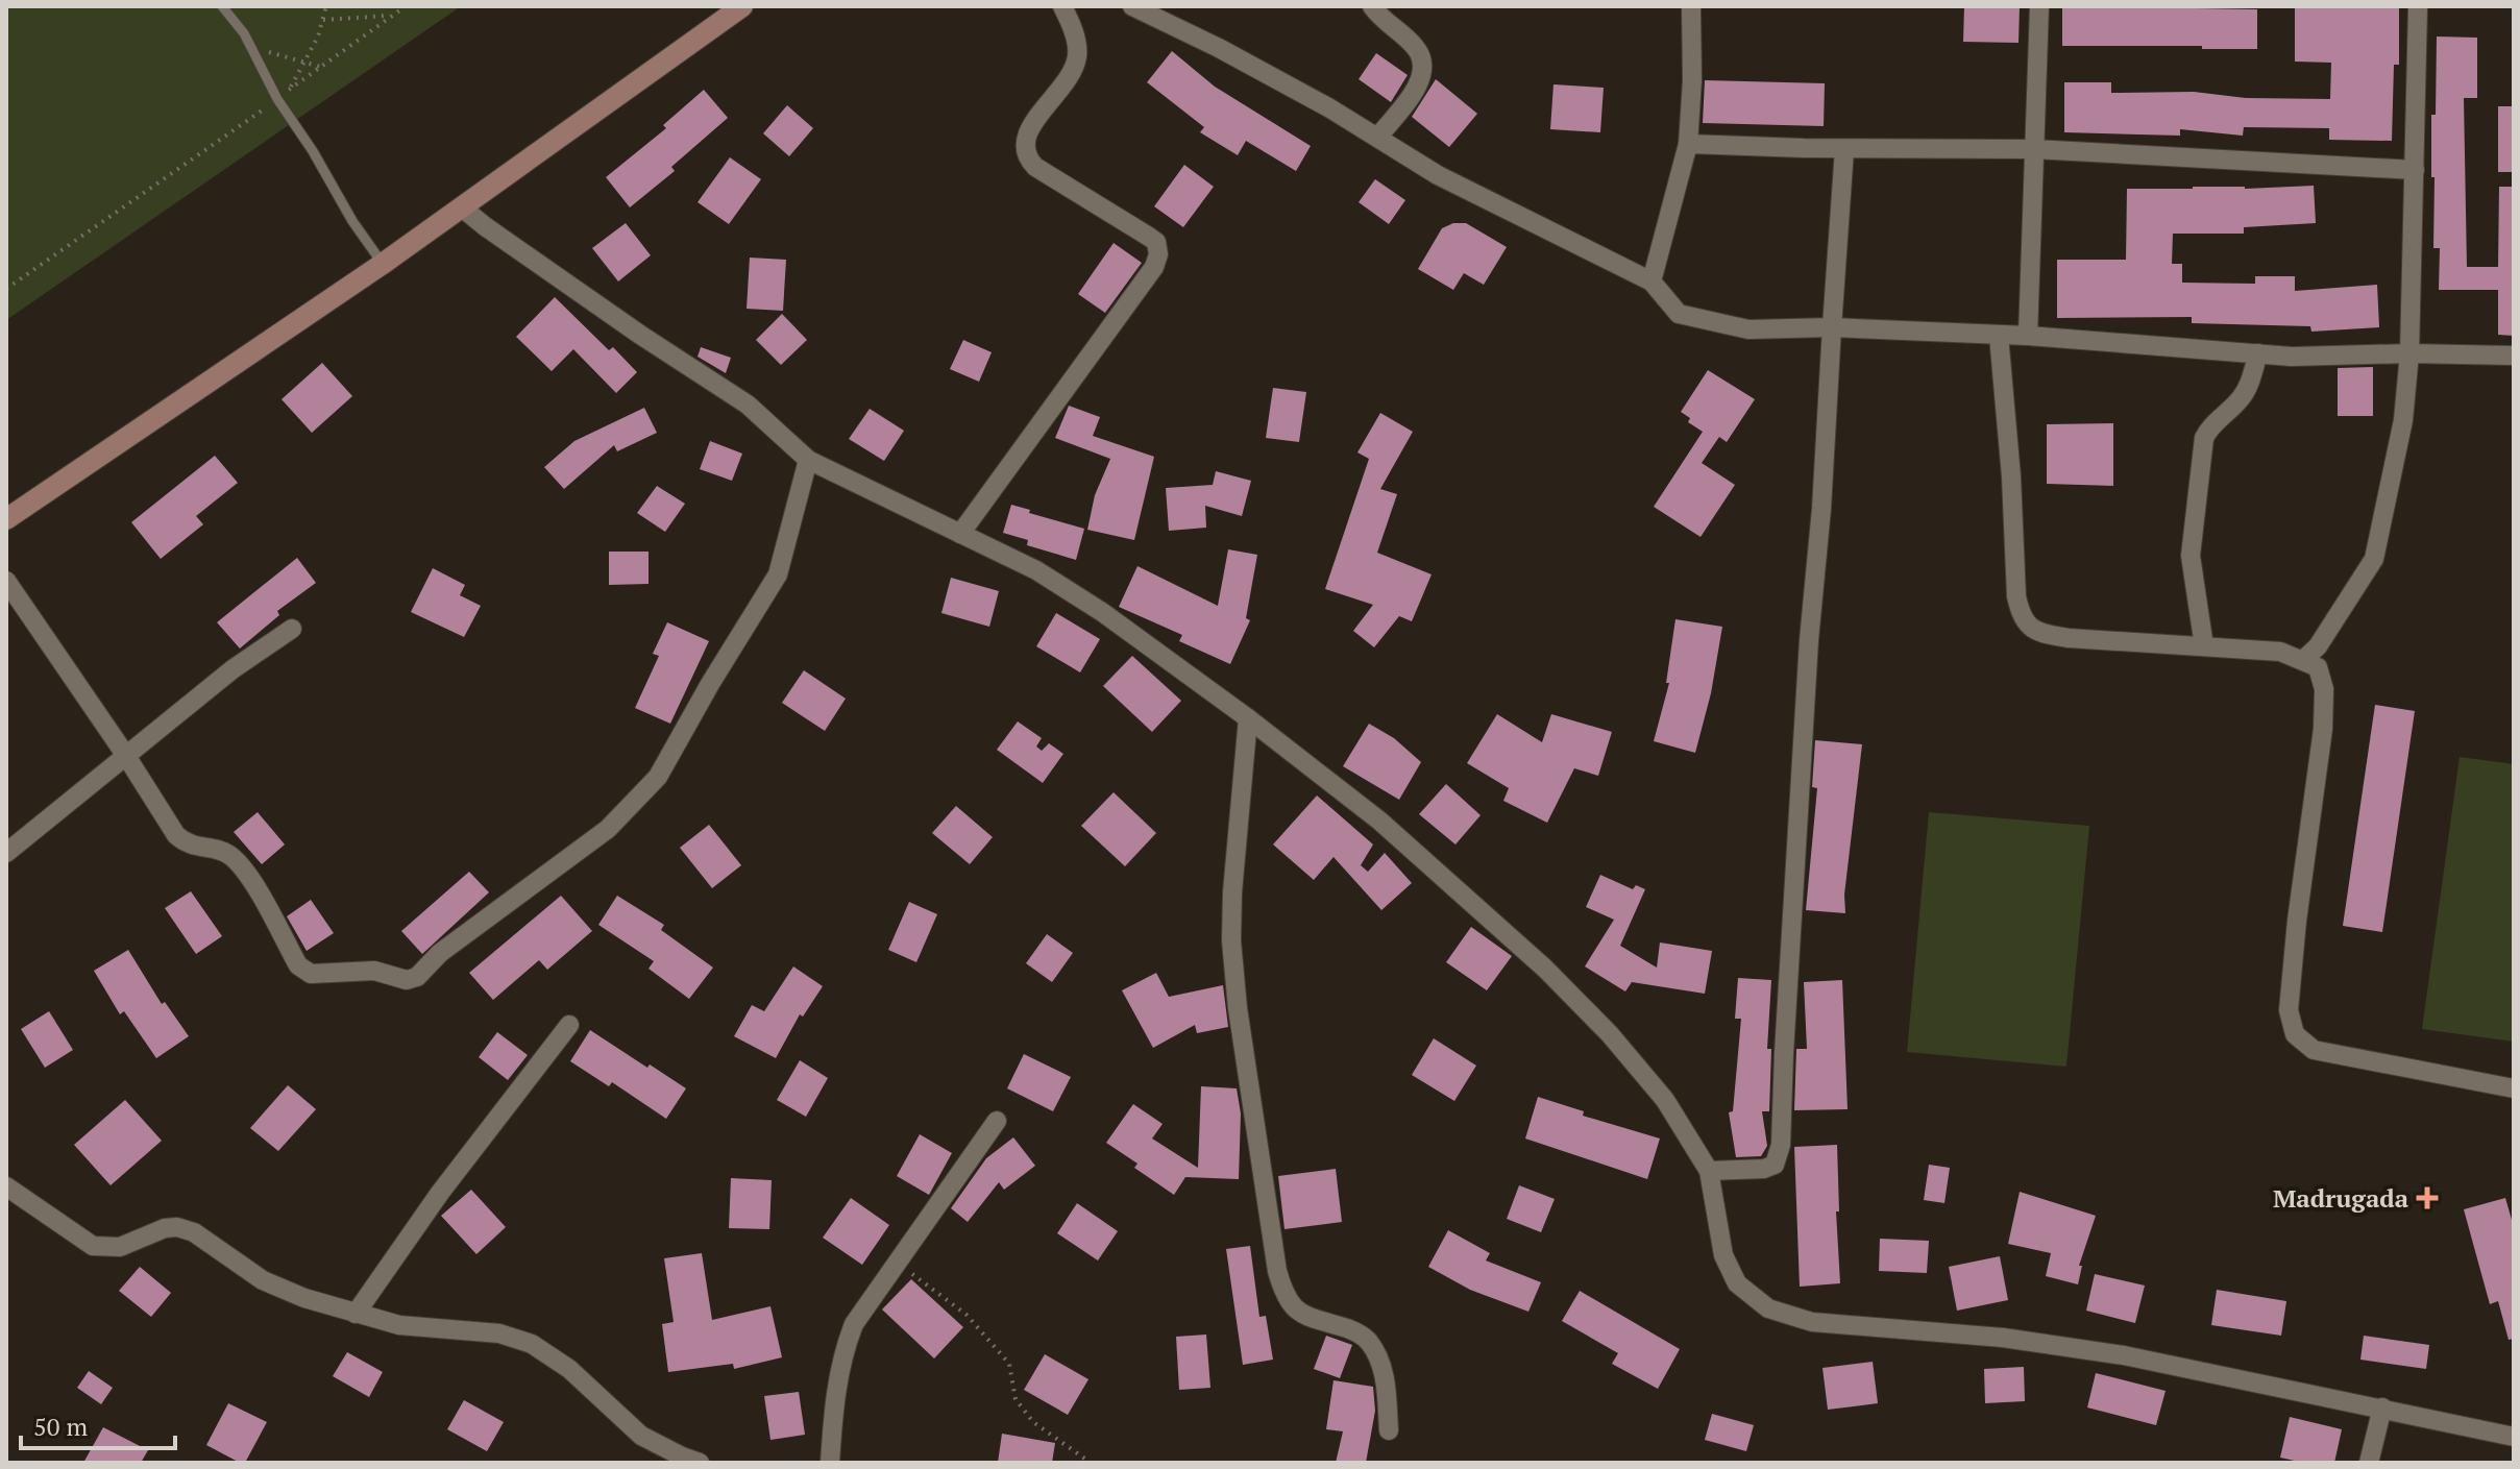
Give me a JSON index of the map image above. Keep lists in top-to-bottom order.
{
  "places": {
    "health": ["Madrugada"]
  },
  "scale_bar": "50 m"
}
